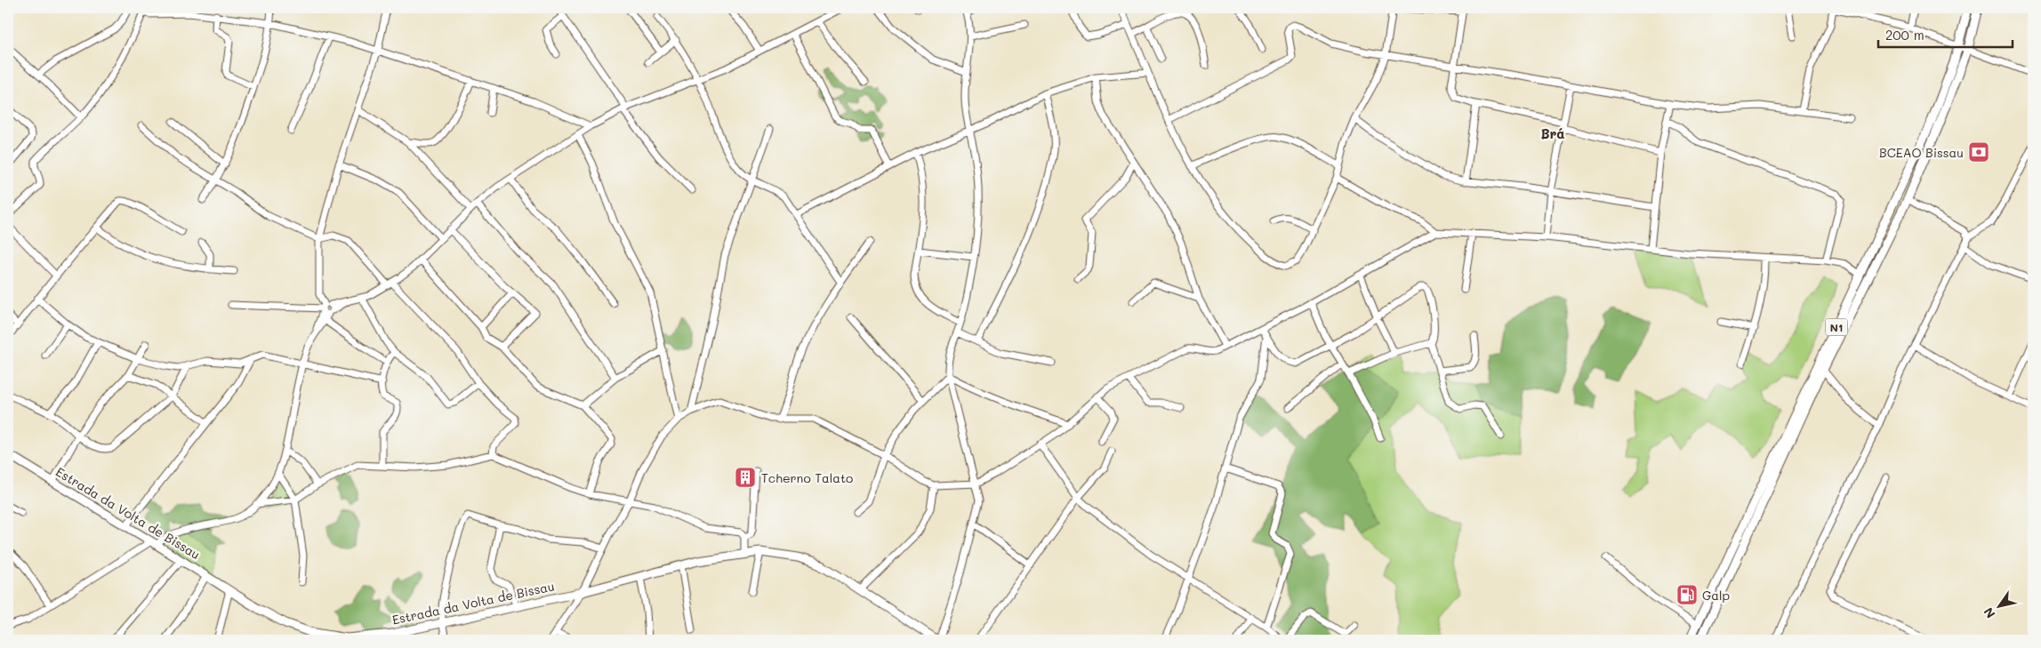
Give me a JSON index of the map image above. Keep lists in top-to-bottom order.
{
  "streets": {
    "main road": ["N1", "Estrada da Volta de Bissau"]
  },
  "districts": ["Brá"],
  "places": {
    "bank": ["BCEAO Bissau"],
    "building": ["Tcherno Talato"],
    "fuel station": ["Galp"]
  },
  "scale_bar": "200 m",
  "north": "bottom left"
}
